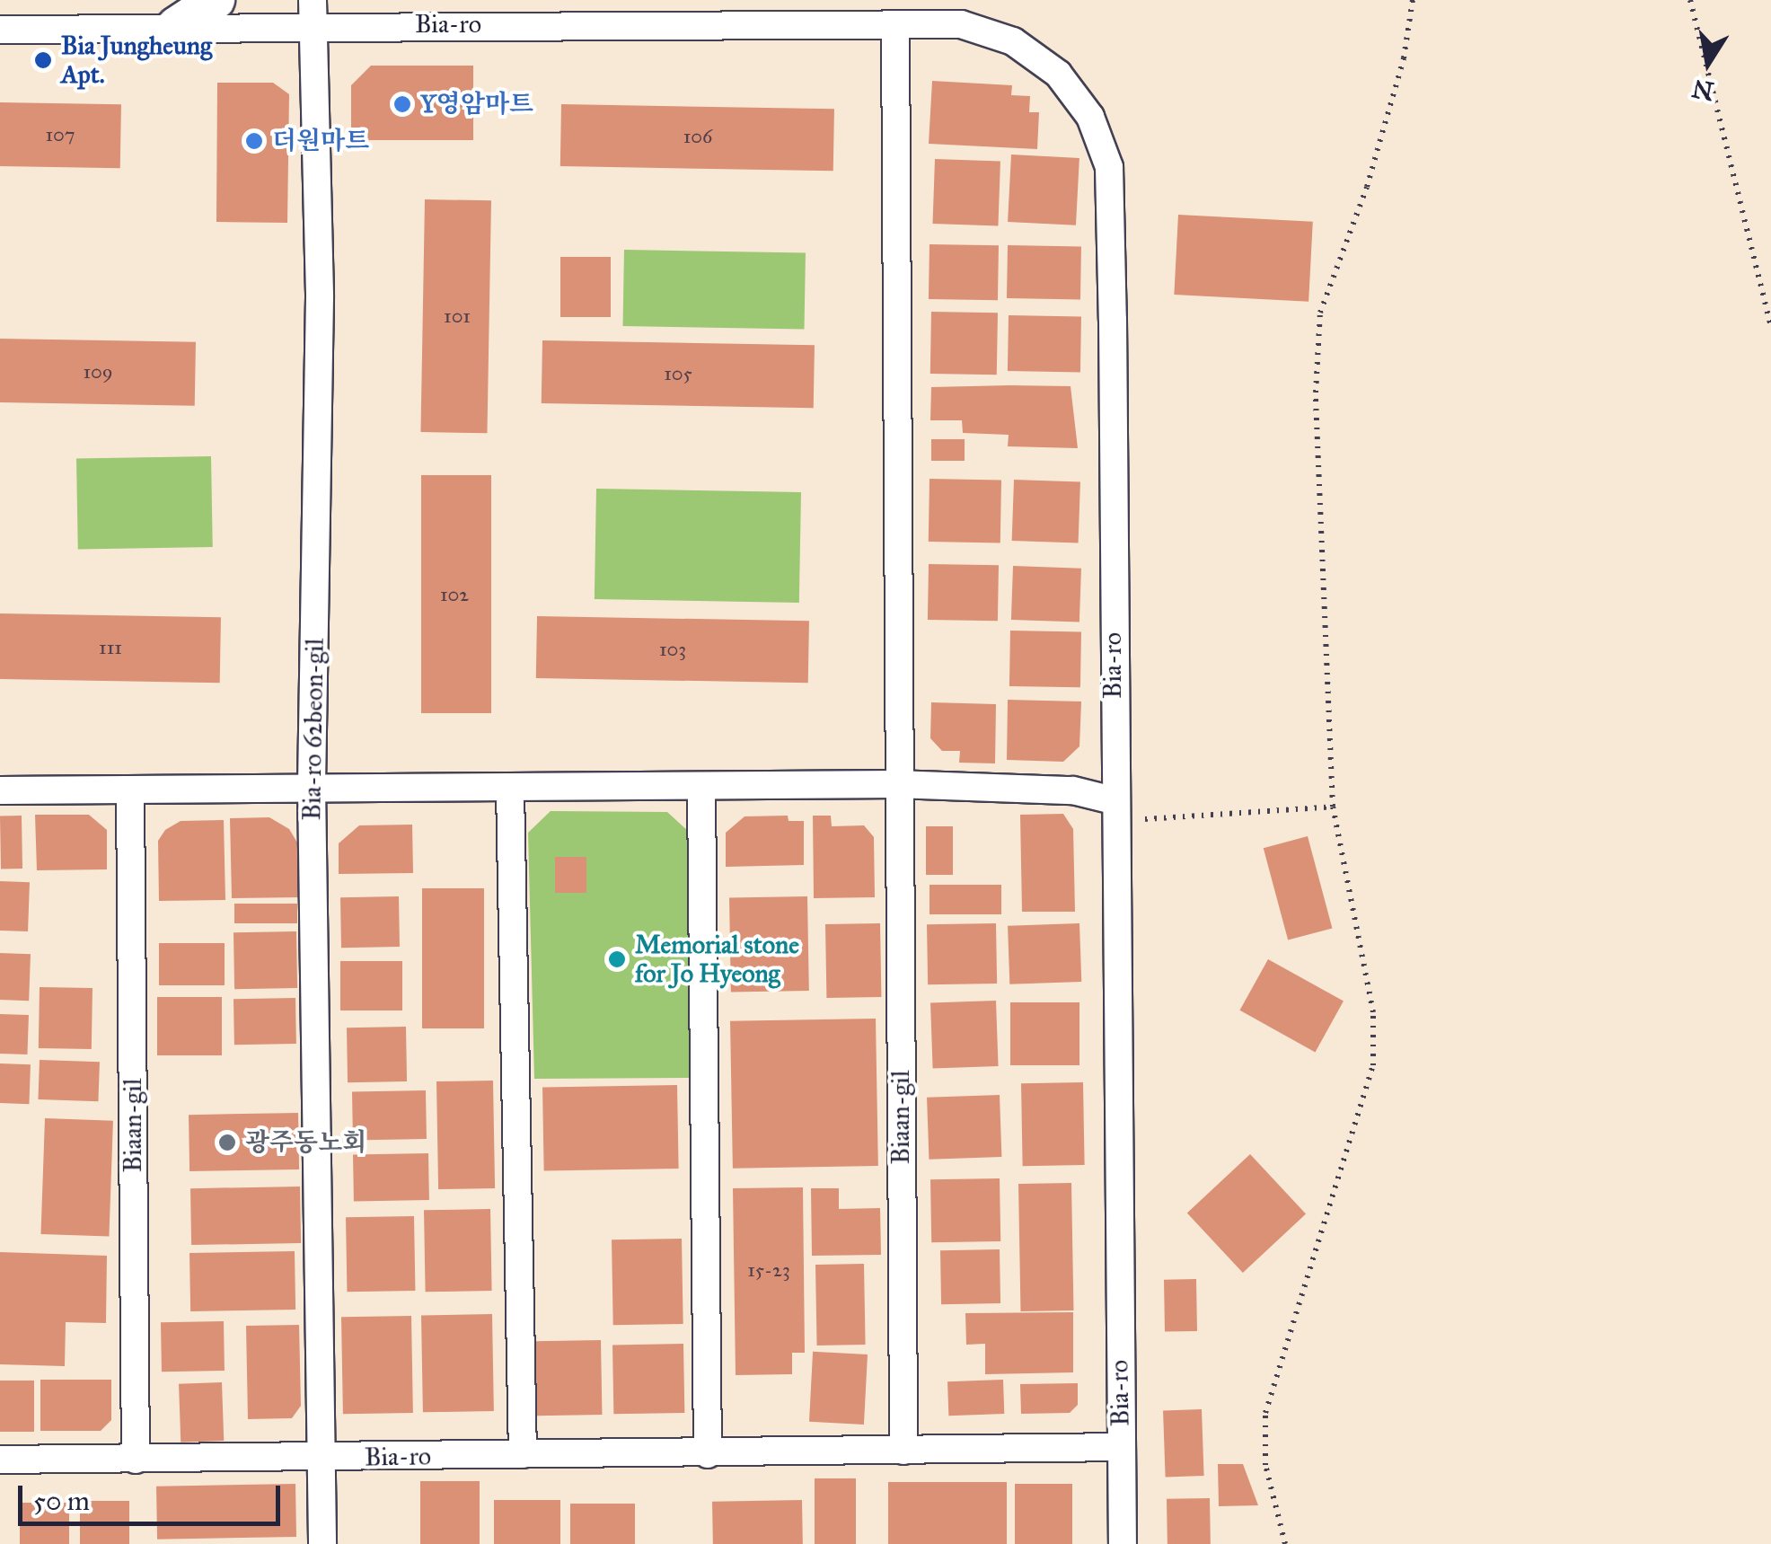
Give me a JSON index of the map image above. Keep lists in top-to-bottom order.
{
  "streets": {
    "street": ["Bia-ro", "Bia-ro 62beon-gil", "Biaan-gil"]
  },
  "crossings": [
    ["Bia-ro", "Bia-ro 62beon-gil"],
    ["Bia-ro", "Biaan-gil"]
  ],
  "places": [
    "Bia Jungheung Apt.",
    "Y영암마트",
    "더원마트",
    "Memorial stone for Jo Hyeong",
    "광주동노회"
  ],
  "house_numbers": [
    "107",
    "106",
    "101",
    "109",
    "105",
    "102",
    "111",
    "103",
    "15-23"
  ],
  "scale_bar": "50 m",
  "north": "bottom"
}
